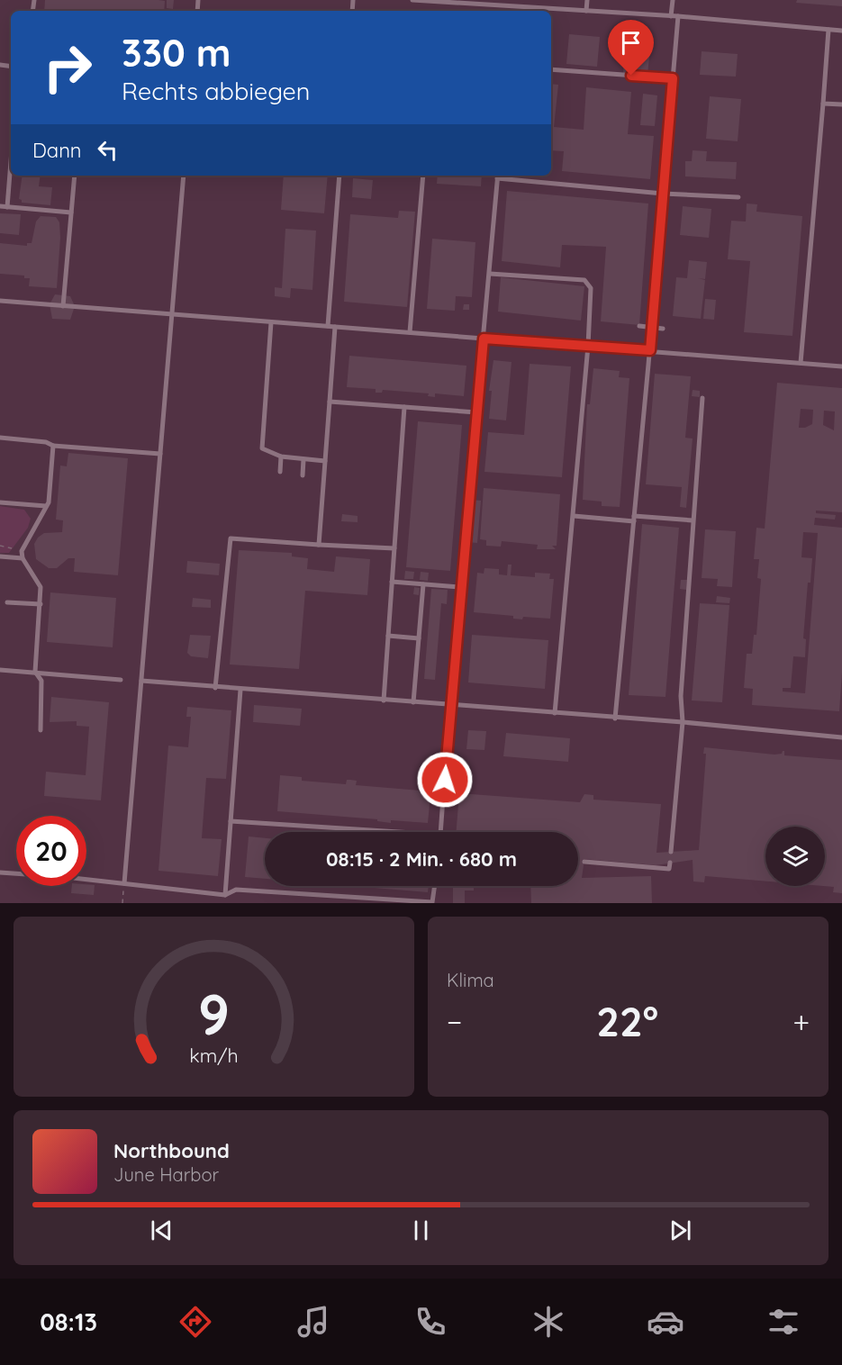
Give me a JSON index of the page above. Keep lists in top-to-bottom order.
{
  "page": {
    "turn": ["330 m", "Rechts abbiegen"],
    "then": "Dann",
    "limit": "20",
    "trip": "08:15 · 2 Min. · 680 m",
    "tile": "Klima",
    "heat": ["−", "22°", "+"],
    "song": ["Northbound", "June Harbor"],
    "tabs": "08:13",
    "gauge": ["9", "km/h"]
  }
}
